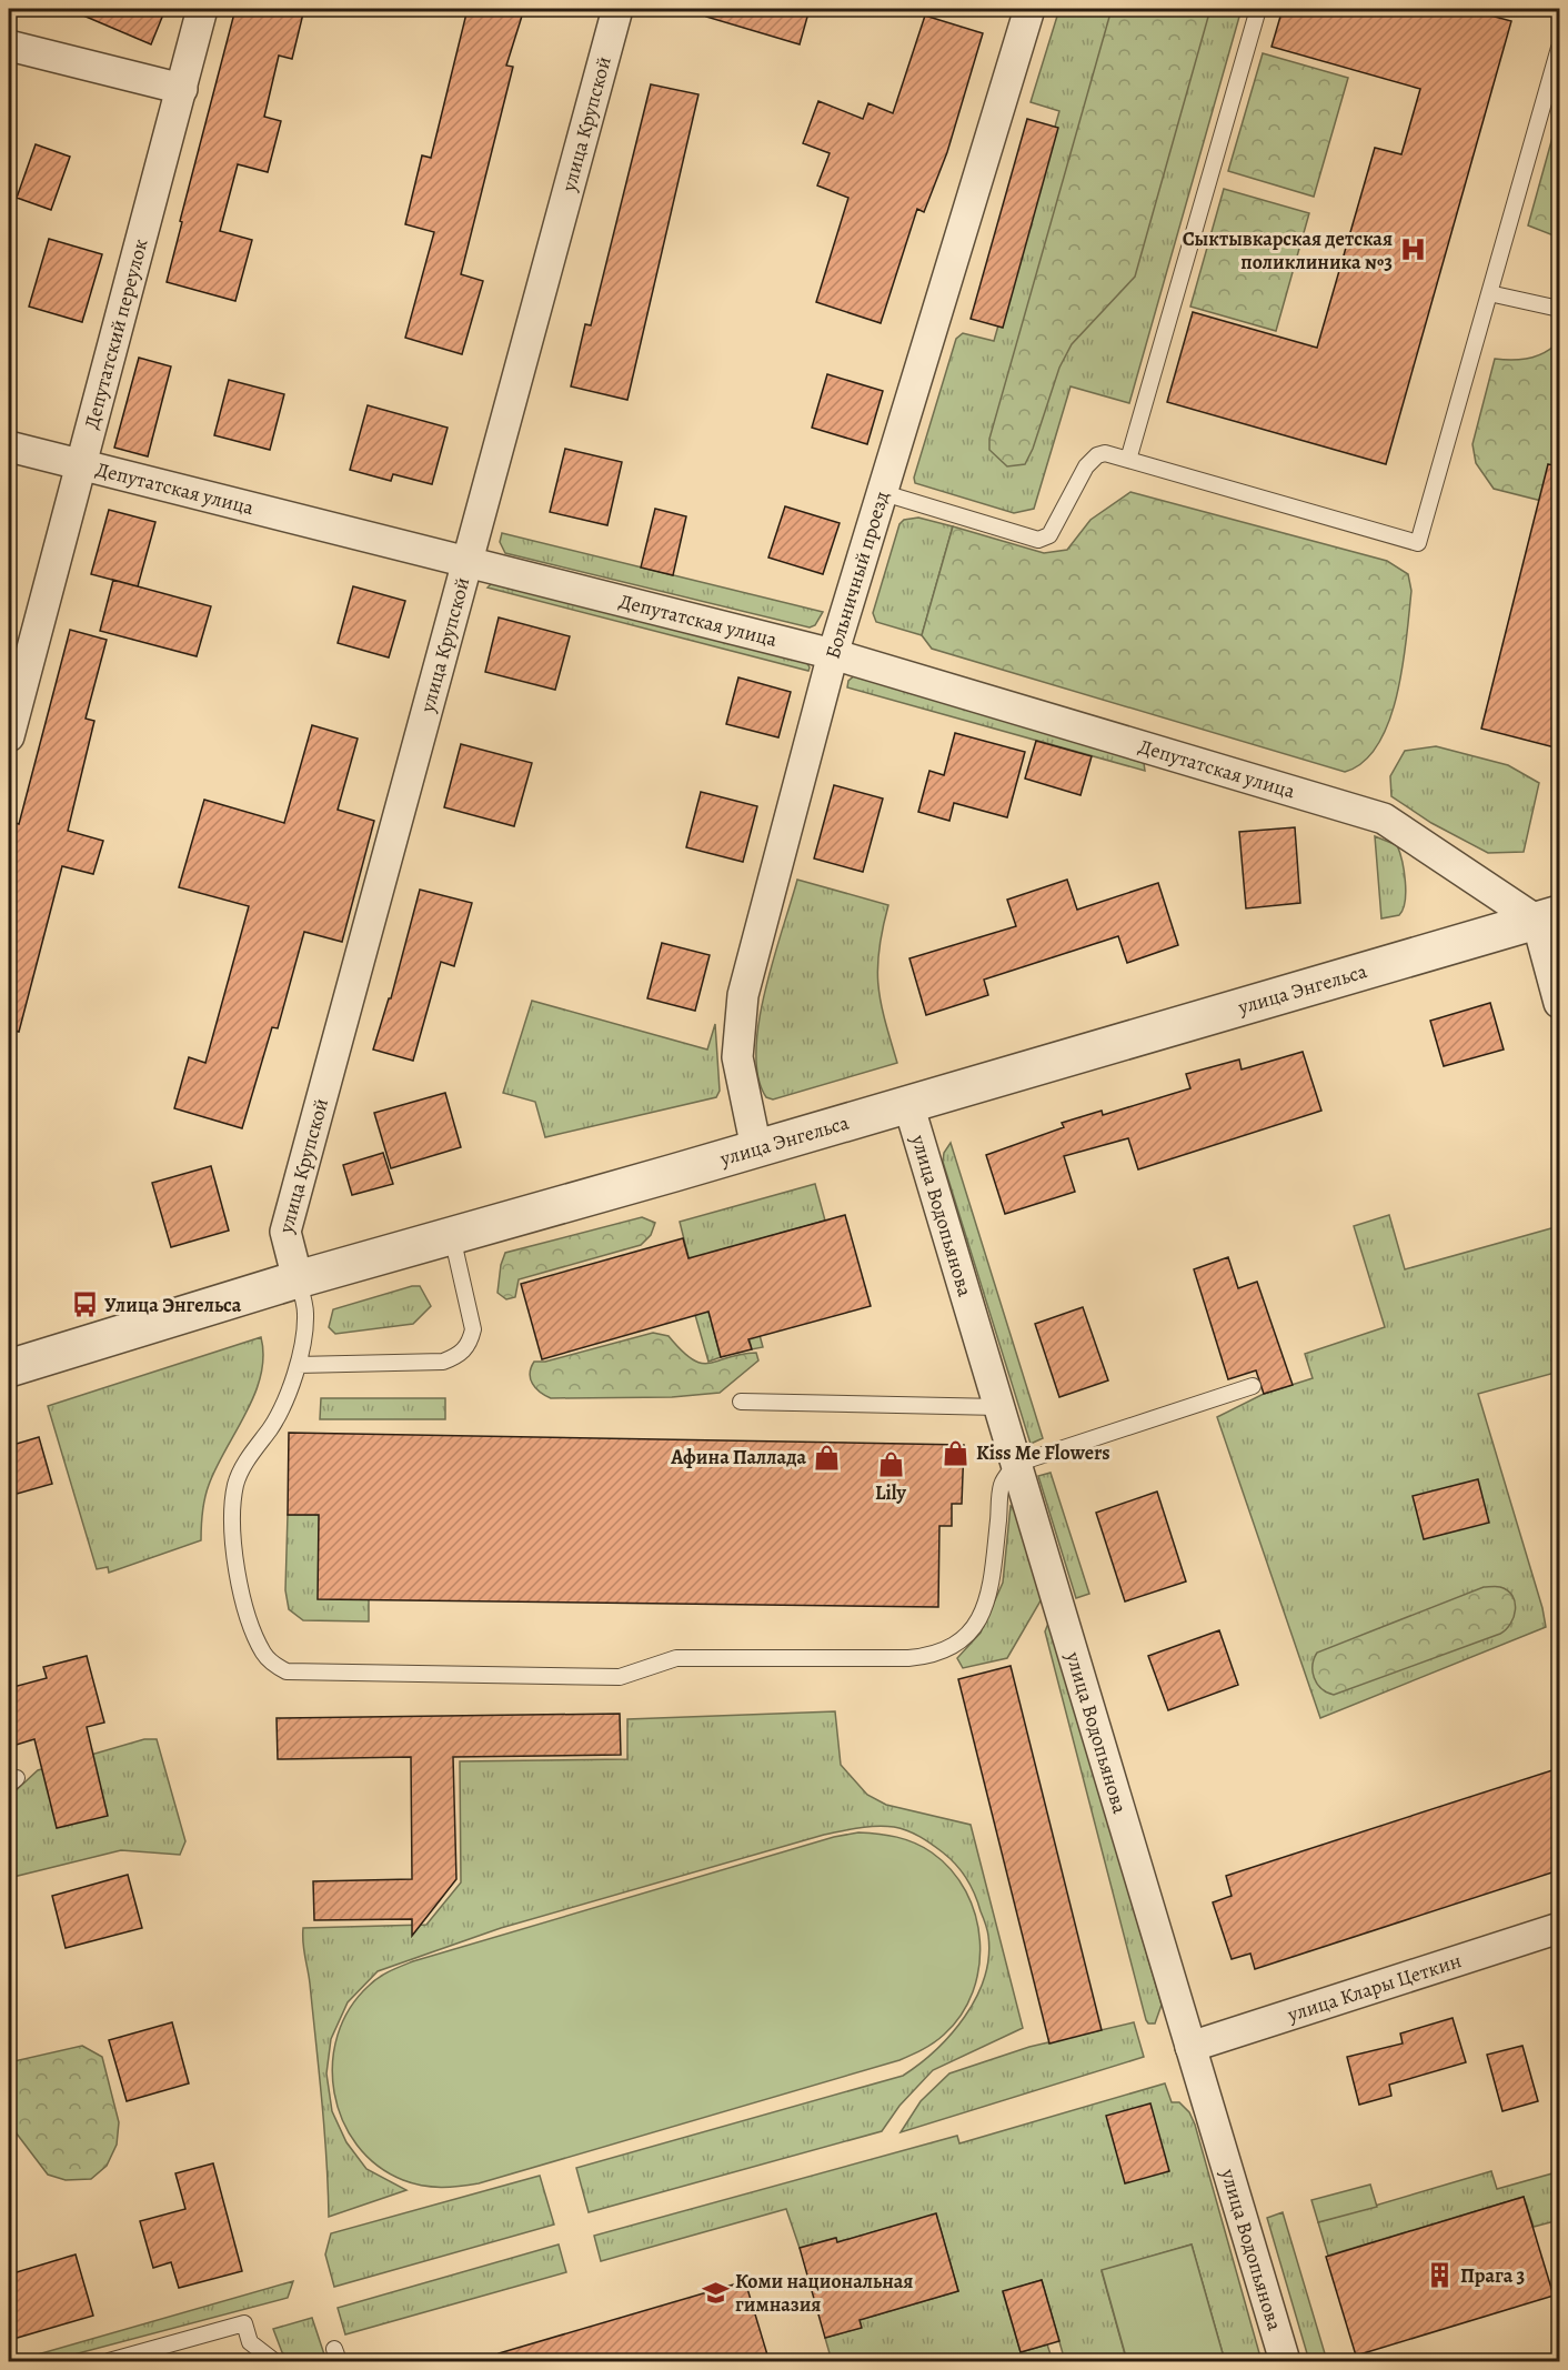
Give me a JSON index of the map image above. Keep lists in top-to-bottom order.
{
  "streets": {
    "street": [
      "улица Крупской",
      "Депутатский переулок",
      "Депутатская улица",
      "Больничный проезд",
      "улица Энгельса",
      "улица Водопьянова",
      "улица Клары Цеткин"
    ]
  },
  "crossings": [
    ["улица Крупской", "Депутатская улица"],
    ["улица Крупской", "улица Энгельса"],
    ["Депутатский переулок", "Депутатская улица"],
    ["Депутатская улица", "Больничный проезд"],
    ["Депутатская улица", "улица Энгельса"],
    ["Больничный проезд", "улица Энгельса"],
    ["улица Энгельса", "улица Водопьянова"],
    ["улица Водопьянова", "улица Клары Цеткин"]
  ],
  "places": {
    "hospital": ["Сыктывкарская детская поликлиника №3"],
    "bus stop": ["Улица Энгельса"],
    "shop": ["Kiss Me Flowers", "Афина Паллада", "Lily"],
    "building": ["Прага 3"],
    "school or university": ["Коми национальная гимназия"]
  }
}
